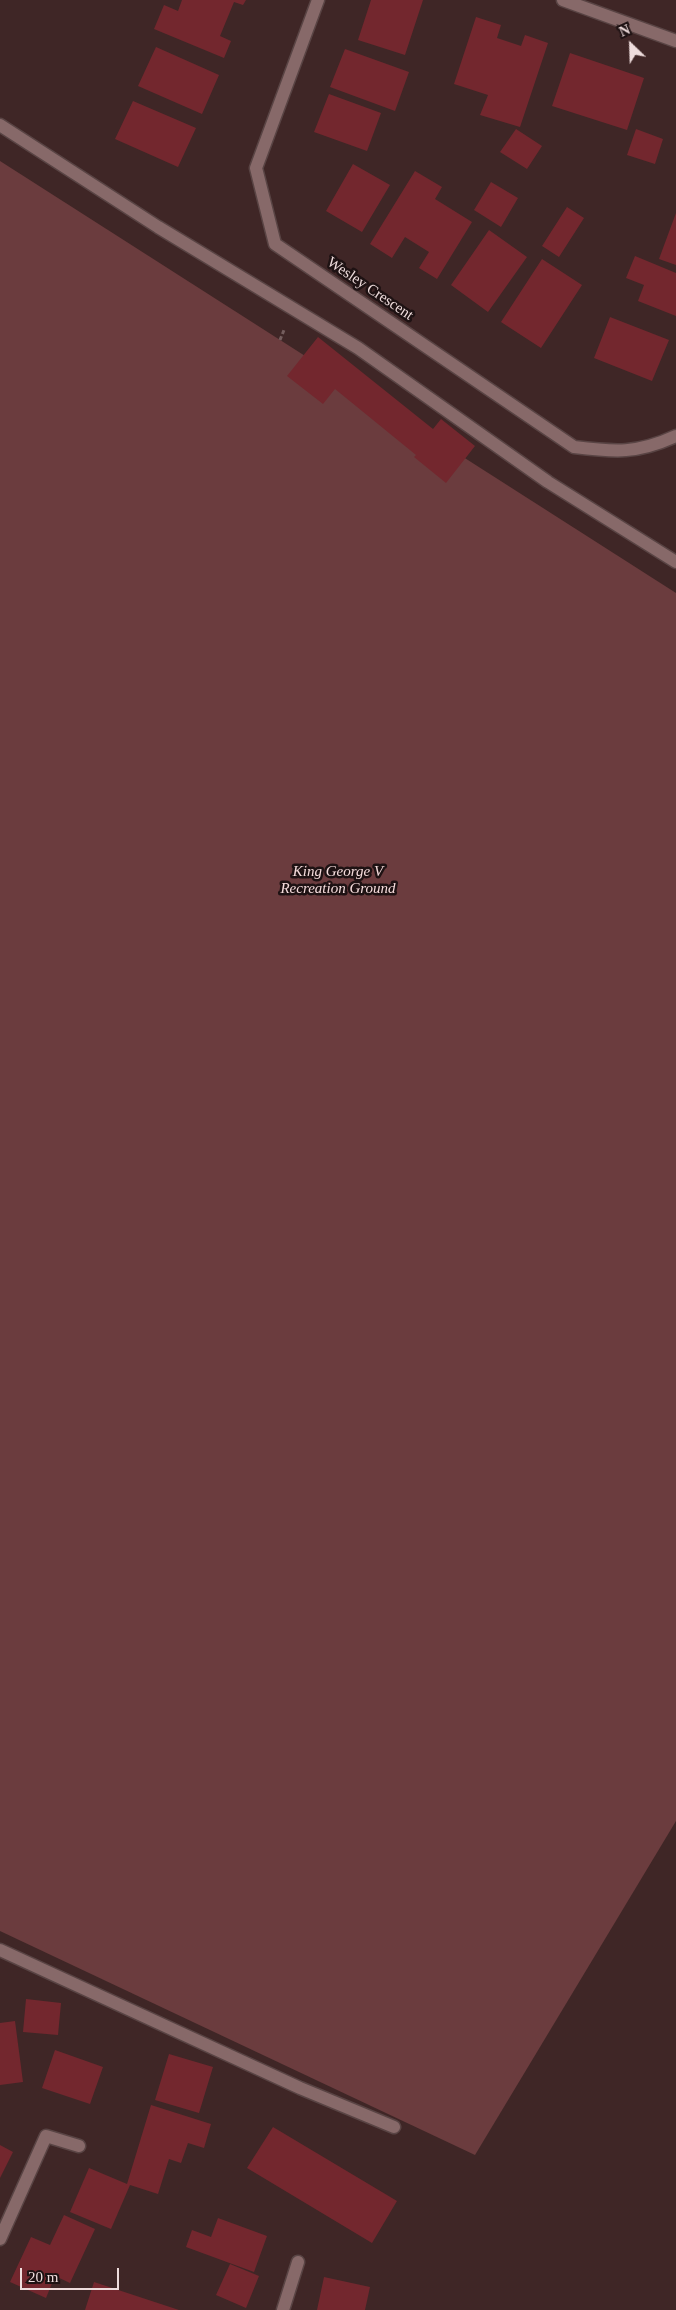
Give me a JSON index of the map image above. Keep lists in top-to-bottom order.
{
  "streets": {
    "street": ["Wesley Crescent"]
  },
  "parks": ["King George V Recreation Ground"],
  "scale_bar": "20 m",
  "north": "top left"
}
